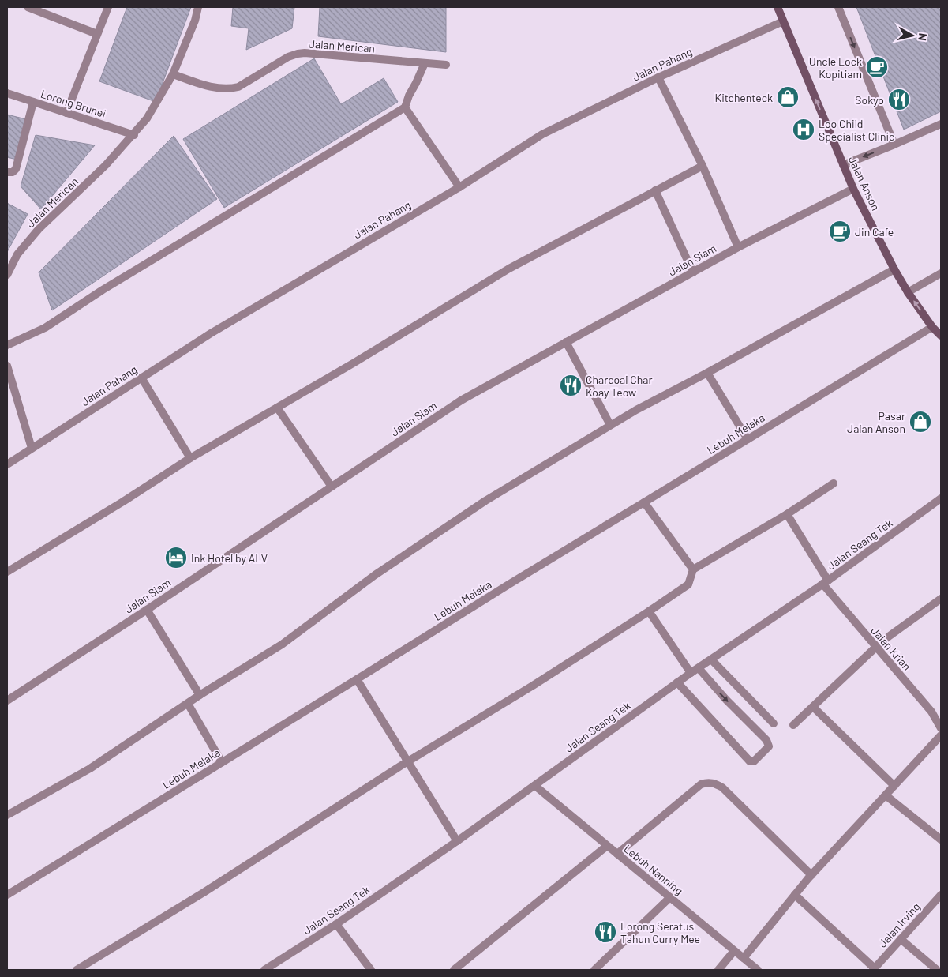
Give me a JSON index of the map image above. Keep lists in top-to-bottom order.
{
  "streets": {
    "main road": ["Jalan Anson"],
    "street": [
      "Jalan Merican",
      "Jalan Pahang",
      "Lorong Brunei",
      "Jalan Siam",
      "Lebuh Melaka",
      "Jalan Seang Tek",
      "Jalan Krian",
      "Lebuh Nanning",
      "Jalan Irving"
    ]
  },
  "crossings": [
    ["Jalan Merican", "Lorong Brunei"],
    ["Jalan Pahang", "Jalan Anson"],
    ["Jalan Anson", "Jalan Siam"],
    ["Jalan Anson", "Lebuh Melaka"],
    ["Jalan Seang Tek", "Jalan Krian"],
    ["Jalan Seang Tek", "Lebuh Nanning"]
  ],
  "one_way": ["Jalan Anson"],
  "places": {
    "cafe": ["Uncle Lock Kopitiam", "Jin Cafe"],
    "shop": ["Kitchenteck", "Pasar Jalan Anson"],
    "restaurant": ["Sokyo", "Charcoal Char Koay Teow", "Lorong Seratus Tahun Curry Mee"],
    "hospital": ["Loo Child Specialist Clinic"],
    "hotel": ["Ink Hotel by ALV"]
  },
  "north": "right"
}
